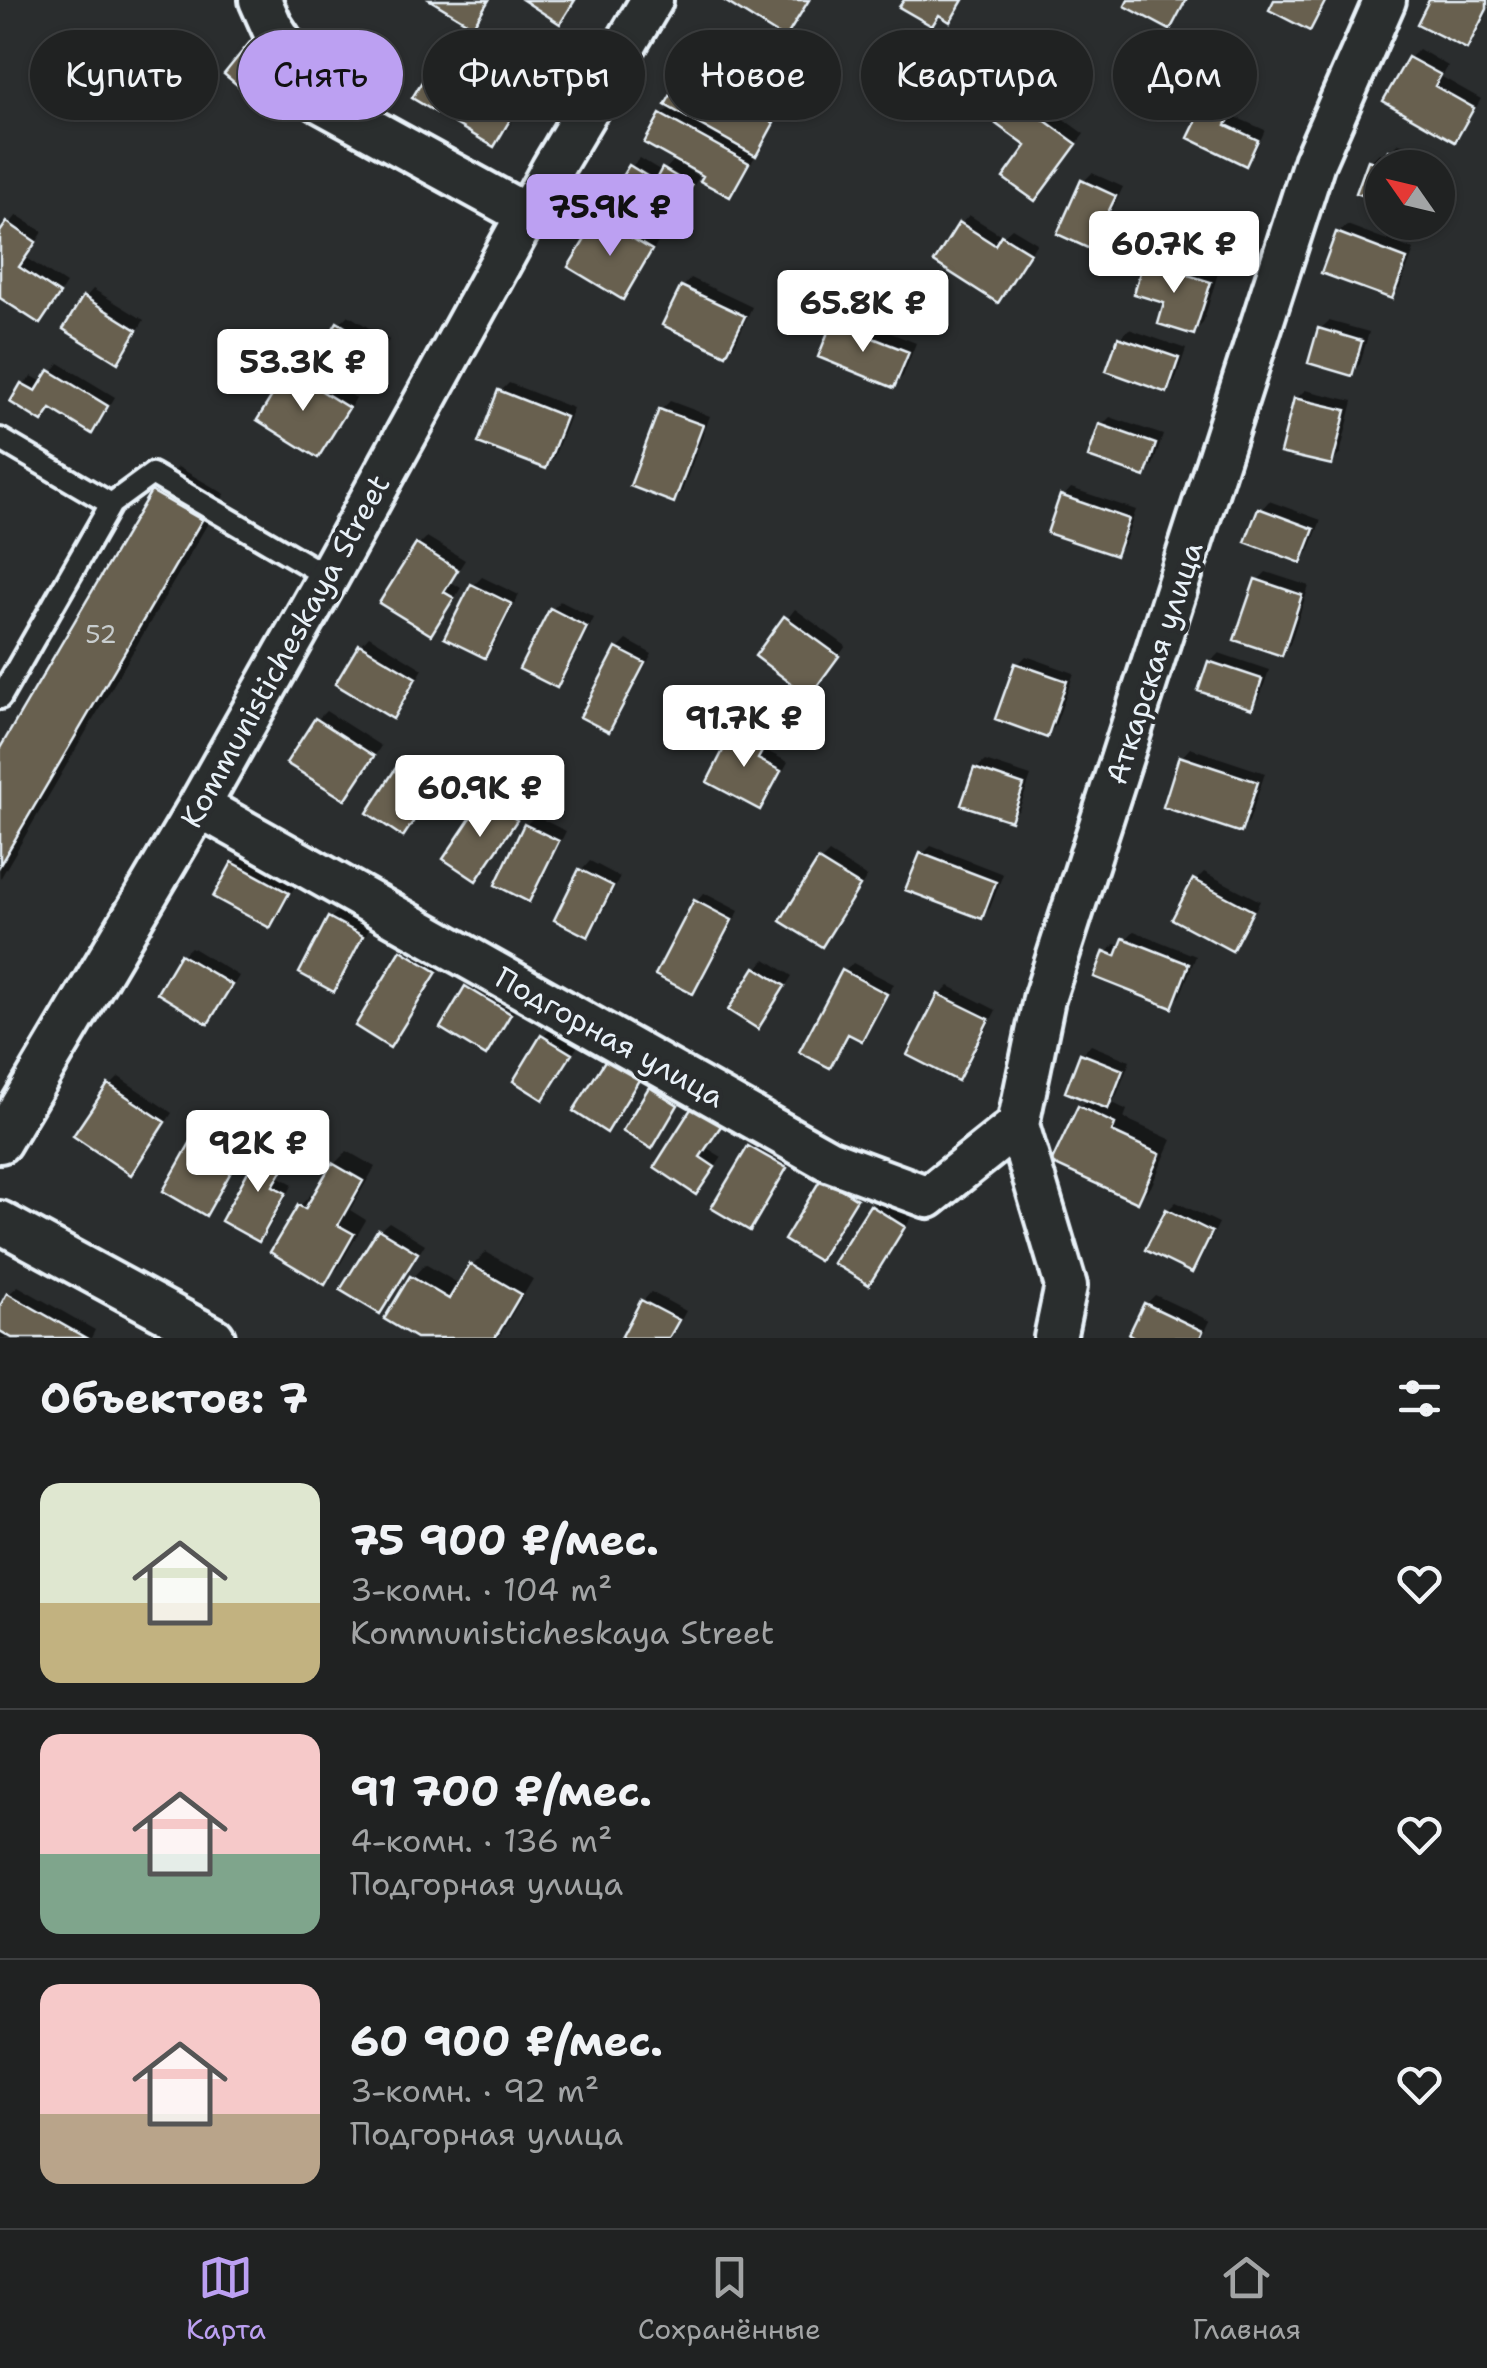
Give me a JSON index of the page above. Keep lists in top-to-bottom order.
{
  "streets": {
    "street": ["Kommunisticheskaya Street", "Аткарская улица", "Подгорная улица"]
  },
  "crossings": [
    ["Kommunisticheskaya Street", "Подгорная улица"],
    ["Аткарская улица", "Подгорная улица"]
  ],
  "house_numbers": ["52"],
  "north": "top left",
  "page": {
    "chip": [
      "Купить",
      "Снять",
      "Фильтры",
      "Новое",
      "Квартира",
      "Дом"
    ],
    "price": [
      "75.9K ₽",
      "60.7K ₽",
      "65.8K ₽",
      "53.3K ₽",
      "91.7K ₽",
      "60.9K ₽",
      "92K ₽"
    ],
    "heading": "Объектов: 7",
    "list": [
      {
        "name": "75 900 ₽/мес.",
        "note": "3-комн. · 104 m² · Kommunisticheskaya Street"
      },
      {
        "name": "91 700 ₽/мес.",
        "note": "4-комн. · 136 m² · Подгорная улица"
      },
      {
        "name": "60 900 ₽/мес.",
        "note": "3-комн. · 92 m² · Подгорная улица"
      }
    ],
    "tabs": ["Карта", "Сохранённые", "Главная"]
  }
}
